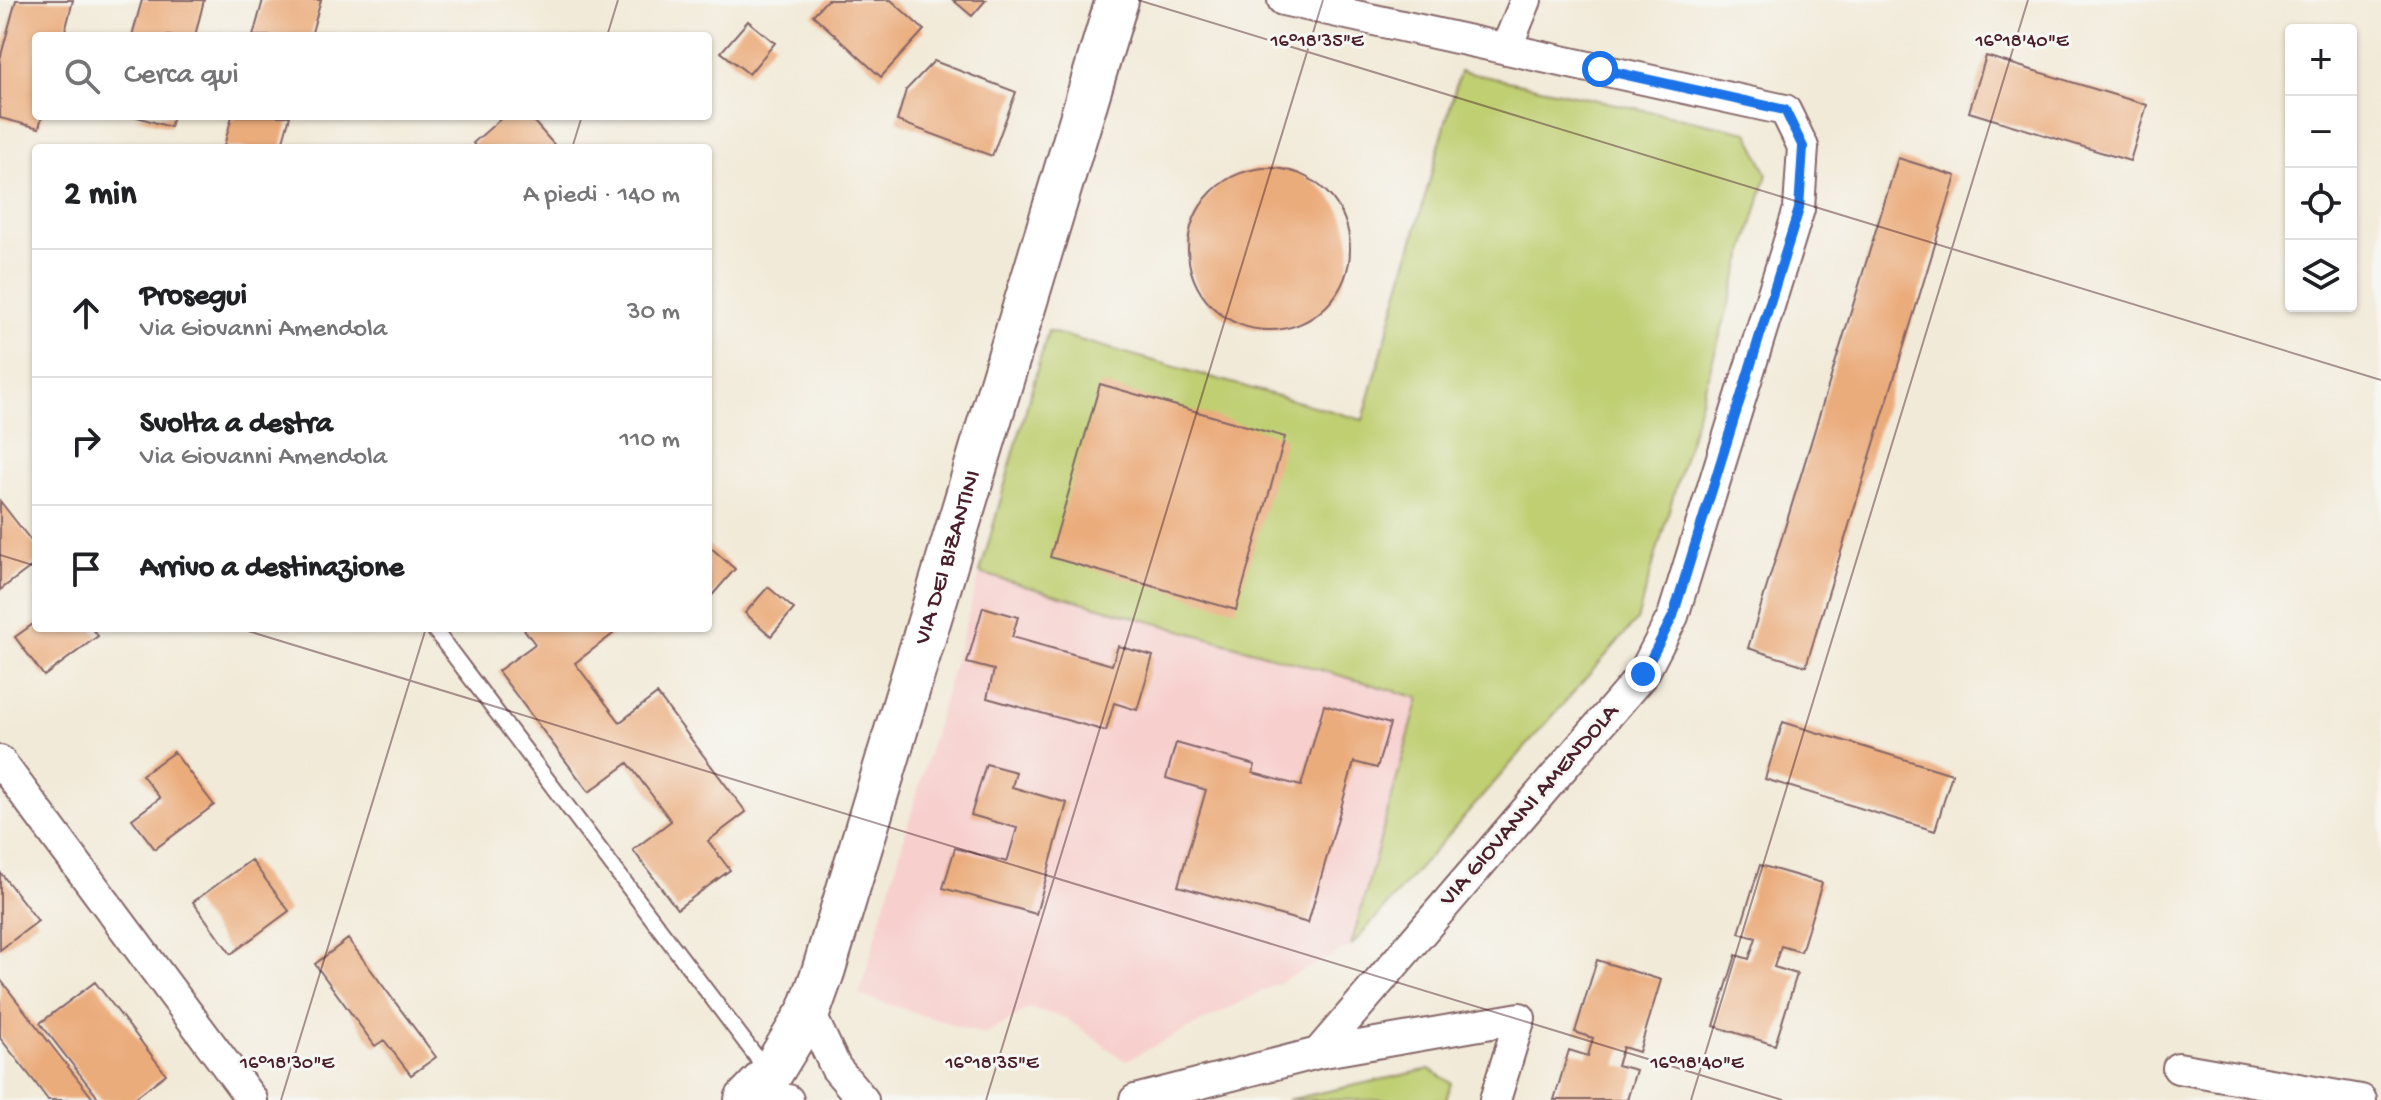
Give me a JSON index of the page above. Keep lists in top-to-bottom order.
{
  "streets": {
    "street": ["VIA DEI BIZANTINI", "VIA GIOVANNI AMENDOLA"]
  },
  "page": {
    "map_buttons": ["+", "−"],
    "search": "Cerca qui",
    "heading": ["2 min", "A piedi · 140 m"],
    "list": [
      ["Prosegui", "Via Giovanni Amendola", "30 m"],
      ["Svolta a destra", "Via Giovanni Amendola", "110 m"],
      "Arrivo a destinazione"
    ]
  },
  "coordinates": ["16°18'35\"E", "16°18'40\"E", "16°18'30\"E"]
}
